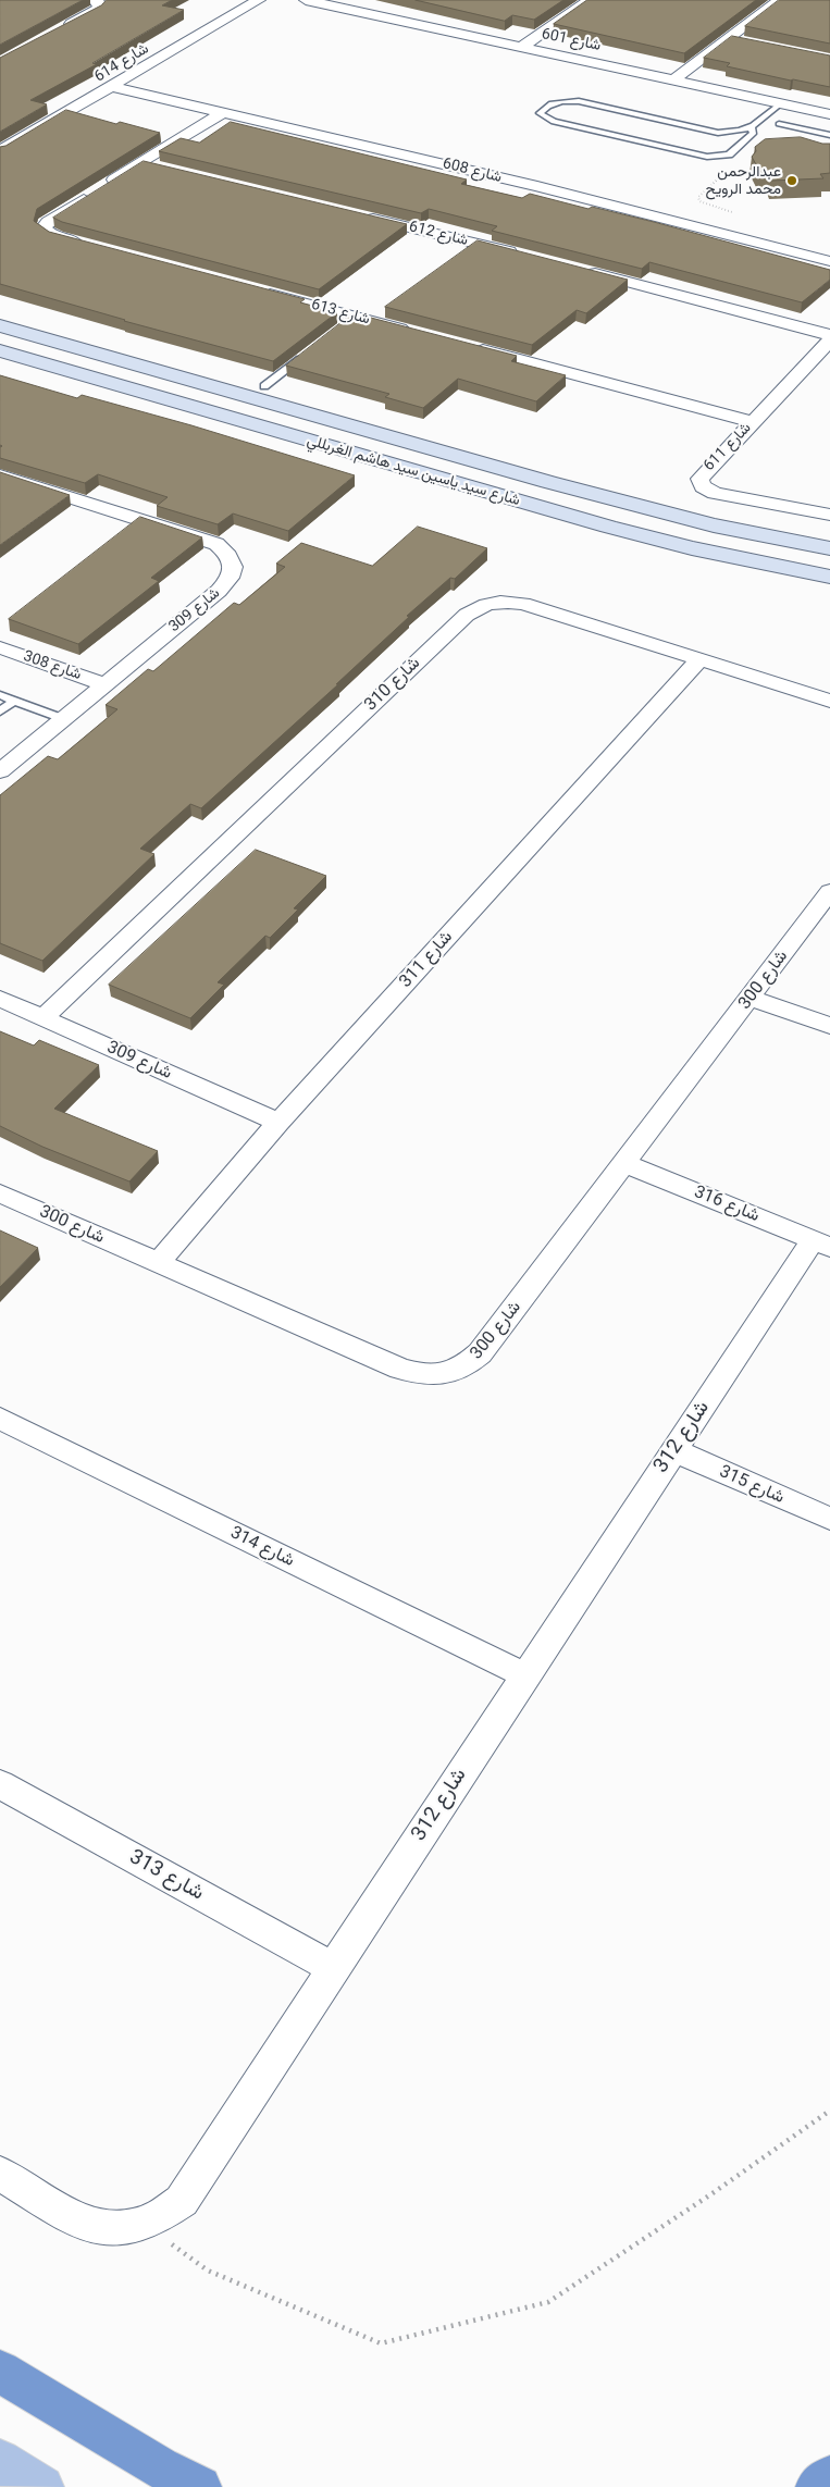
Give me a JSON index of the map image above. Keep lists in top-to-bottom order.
{
  "streets": {
    "street": [
      "شارع 601",
      "شارع 614",
      "شارع 608",
      "شارع 612",
      "شارع 613",
      "شارع 611",
      "شارع سيد ياسين سيد هاشم الغربللي",
      "شارع 309",
      "شارع 308",
      "شارع 310",
      "شارع 311",
      "شارع 300",
      "شارع 316",
      "شارع 312",
      "شارع 315",
      "شارع 314",
      "شارع 313"
    ]
  },
  "crossings": [
    ["شارع 614", "شارع 608"],
    ["شارع 309", "شارع 308"],
    ["شارع 309", "شارع 310"],
    ["شارع 309", "شارع 311"],
    ["شارع 310", "شارع 311"],
    ["شارع 311", "شارع 300"],
    ["شارع 300", "شارع 316"],
    ["شارع 316", "شارع 312"],
    ["شارع 312", "شارع 315"],
    ["شارع 312", "شارع 314"],
    ["شارع 312", "شارع 313"]
  ],
  "places": ["عبدالرحمن محمد الرويح"]
}
